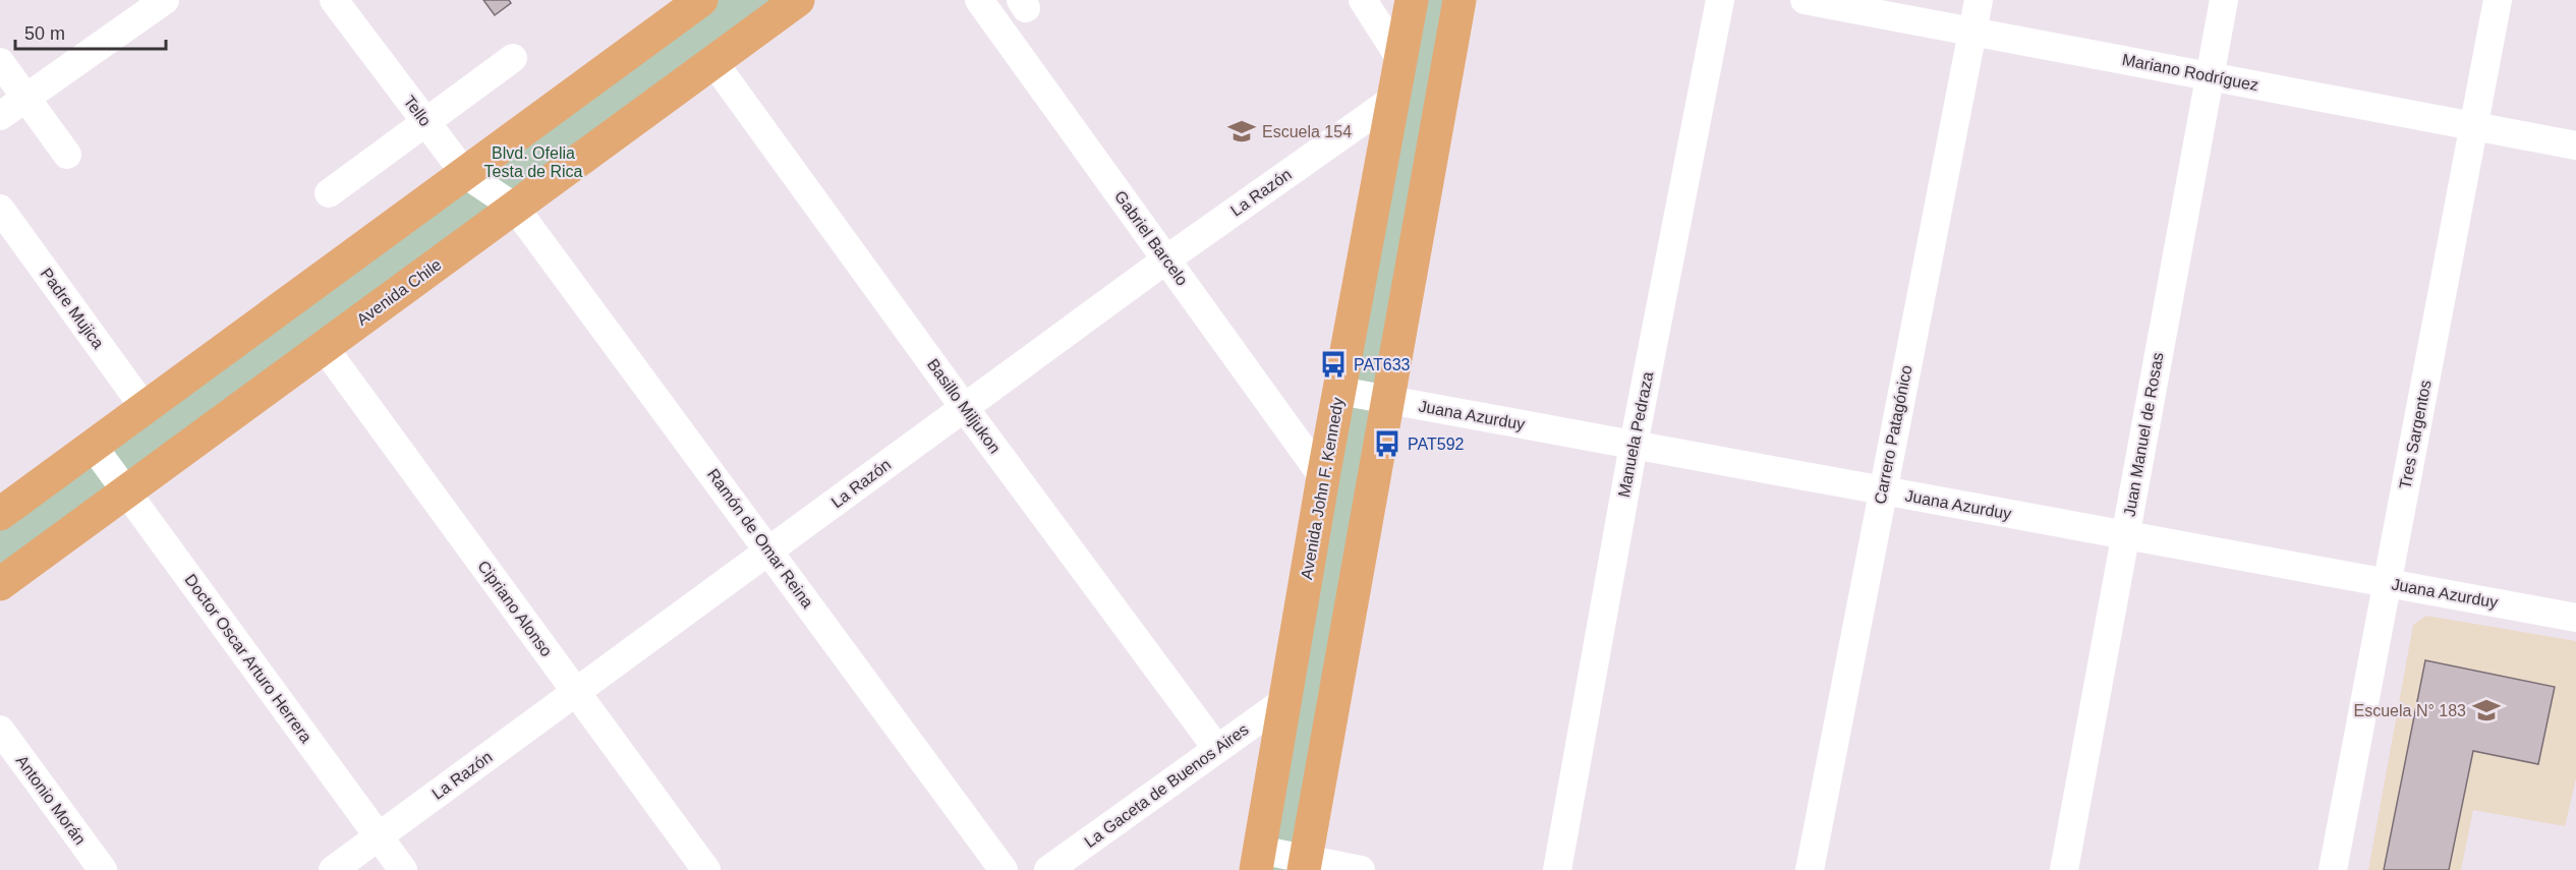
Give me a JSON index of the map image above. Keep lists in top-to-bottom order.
{
  "streets": {
    "main road": ["Avenida Chile", "Avenida John F. Kennedy"],
    "street": [
      "Mariano Rodríguez",
      "Tello",
      "La Razón",
      "Gabriel Barcelo",
      "Padre Mujica",
      "Basillo Miljukon",
      "Juana Azurduy",
      "Manuela Pedraza",
      "Carrero Patagónico",
      "Juan Manuel de Rosas",
      "Tres Sargentos",
      "Ramón de Omar Reina",
      "Cipriano Alonso",
      "Doctor Oscar Arturo Herrera",
      "La Gaceta de Buenos Aires",
      "Antonio Morán"
    ]
  },
  "crossings": [
    ["Mariano Rodríguez", "Carrero Patagónico"],
    ["Mariano Rodríguez", "Juan Manuel de Rosas"],
    ["Mariano Rodríguez", "Tres Sargentos"],
    ["Tello", "Avenida Chile"],
    ["Tello", "Ramón de Omar Reina"],
    ["La Razón", "Gabriel Barcelo"],
    ["La Razón", "Basillo Miljukon"],
    ["La Razón", "Avenida John F. Kennedy"],
    ["La Razón", "Ramón de Omar Reina"],
    ["La Razón", "Cipriano Alonso"],
    ["La Razón", "Doctor Oscar Arturo Herrera"],
    ["Gabriel Barcelo", "Avenida John F. Kennedy"],
    ["Avenida Chile", "Basillo Miljukon"],
    ["Avenida Chile", "Ramón de Omar Reina"],
    ["Avenida Chile", "Cipriano Alonso"],
    ["Avenida Chile", "Doctor Oscar Arturo Herrera"],
    ["Basillo Miljukon", "La Gaceta de Buenos Aires"],
    ["Juana Azurduy", "Manuela Pedraza"],
    ["Juana Azurduy", "Carrero Patagónico"],
    ["Juana Azurduy", "Juan Manuel de Rosas"],
    ["Juana Azurduy", "Tres Sargentos"],
    ["Juana Azurduy", "Avenida John F. Kennedy"],
    ["Avenida John F. Kennedy", "La Gaceta de Buenos Aires"]
  ],
  "parks": ["Blvd. Ofelia Testa de Rica"],
  "places": {
    "school or university": ["Escuela 154", "Escuela N° 183"],
    "bus stop": ["PAT633", "PAT592"]
  },
  "scale_bar": "50 m"
}
